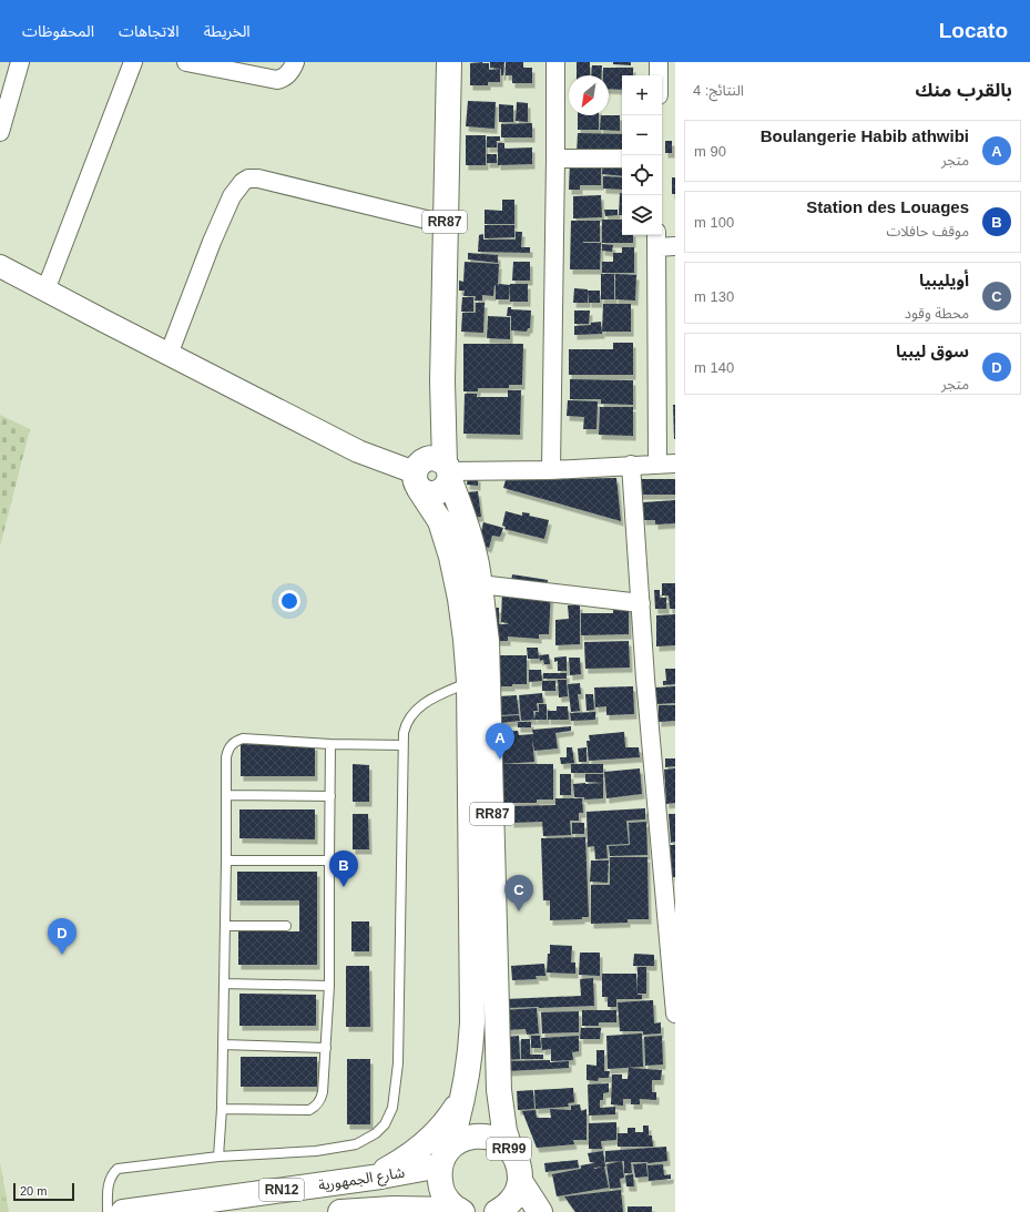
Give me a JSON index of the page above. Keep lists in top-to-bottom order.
{
  "streets": {
    "main road": [
      "RR87",
      "RR99",
      "شارع الجمهورية",
      "RN12"
    ]
  },
  "crossings": [
    ["RR87", "RR99"],
    ["RR87", "شارع الجمهورية"],
    ["RR99", "شارع الجمهورية"]
  ],
  "scale_bar": "20 m",
  "north": "bottom left",
  "page": {
    "header": "Locato",
    "nav": ["الخريطة", "الاتجاهات", "المحفوظات"],
    "heading": ["بالقرب منك", "النتائج: 4"],
    "map_buttons": ["+", "−"],
    "list": [
      {
        "mark": "A",
        "name": "Boulangerie Habib athwibi",
        "note": "متجر",
        "value": "90 m"
      },
      {
        "mark": "B",
        "name": "Station des Louages",
        "note": "موقف حافلات",
        "value": "100 m"
      },
      {
        "mark": "C",
        "name": "أويليبيا",
        "note": "محطة وقود",
        "value": "130 m"
      },
      {
        "mark": "D",
        "name": "سوق ليبيا",
        "note": "متجر",
        "value": "140 m"
      }
    ],
    "pins": [
      "A",
      "B",
      "C",
      "D"
    ],
    "scale": "20 m"
  }
}
